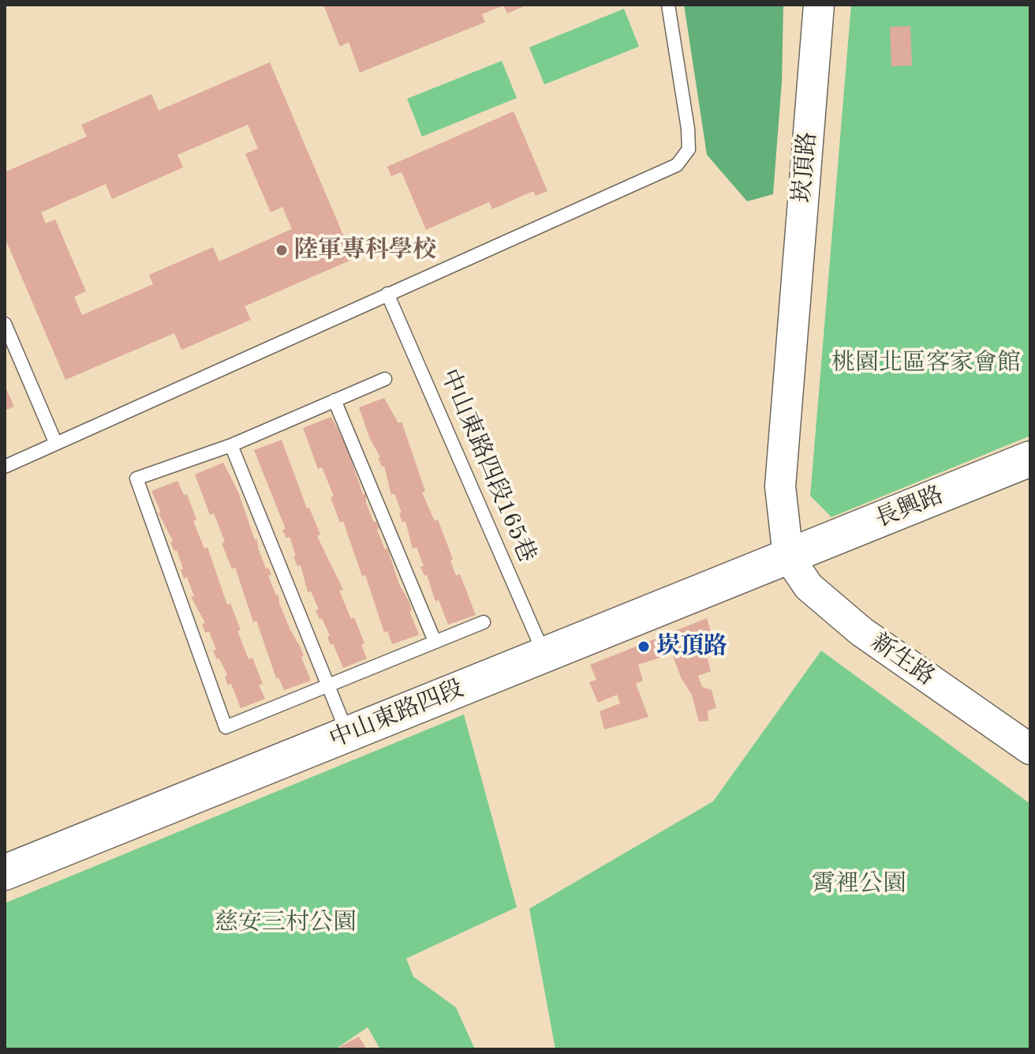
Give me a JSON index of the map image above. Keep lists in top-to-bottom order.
{
  "streets": {
    "main road": ["長興路", "中山東路四段"],
    "street": ["崁頂路", "新生路"],
    "lane": ["中山東路四段165巷"]
  },
  "crossings": [
    ["崁頂路", "長興路"],
    ["崁頂路", "新生路"],
    ["崁頂路", "中山東路四段"],
    ["中山東路四段165巷", "中山東路四段"],
    ["長興路", "新生路"],
    ["長興路", "中山東路四段"],
    ["新生路", "中山東路四段"]
  ],
  "parks": ["桃園北區客家會館", "霄裡公園", "慈安三村公園"],
  "places": ["陸軍專科學校", "崁頂路"]
}
